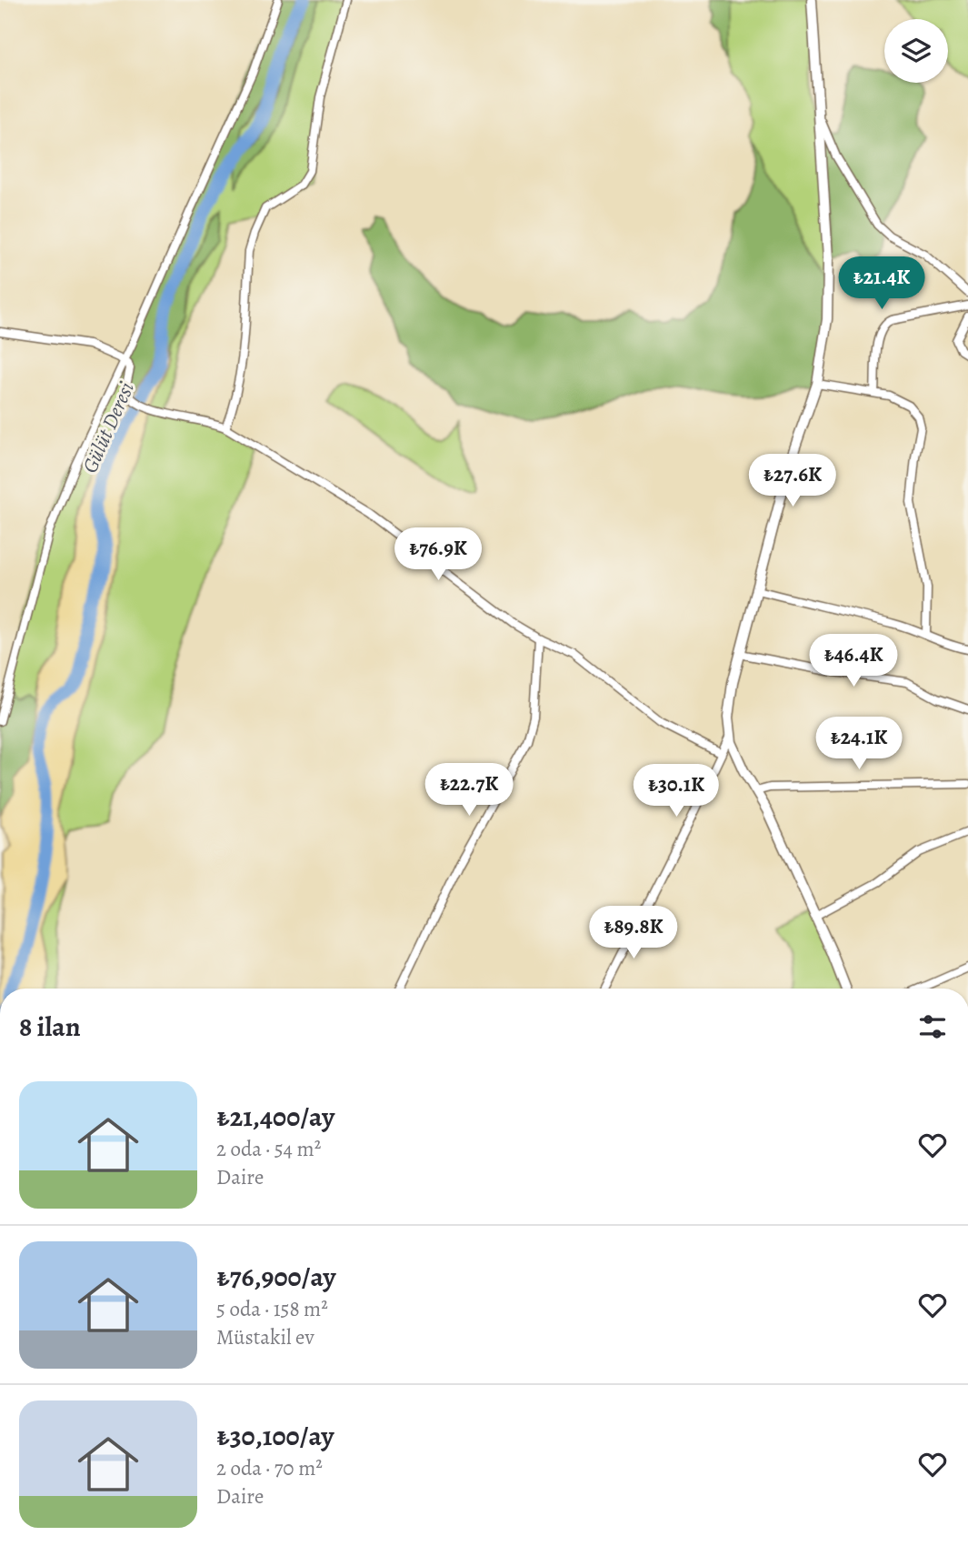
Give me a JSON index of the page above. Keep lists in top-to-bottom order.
{
  "water": ["Gülüt Deresi"],
  "page": {
    "price": [
      "₺21.4K",
      "₺27.6K",
      "₺76.9K",
      "₺46.4K",
      "₺24.1K",
      "₺22.7K",
      "₺30.1K",
      "₺89.8K"
    ],
    "heading": "8 ilan",
    "list": [
      {
        "name": "₺21,400/ay",
        "note": "2 oda · 54 m² · Daire"
      },
      {
        "name": "₺76,900/ay",
        "note": "5 oda · 158 m² · Müstakil ev"
      },
      {
        "name": "₺30,100/ay",
        "note": "2 oda · 70 m² · Daire"
      }
    ]
  }
}
